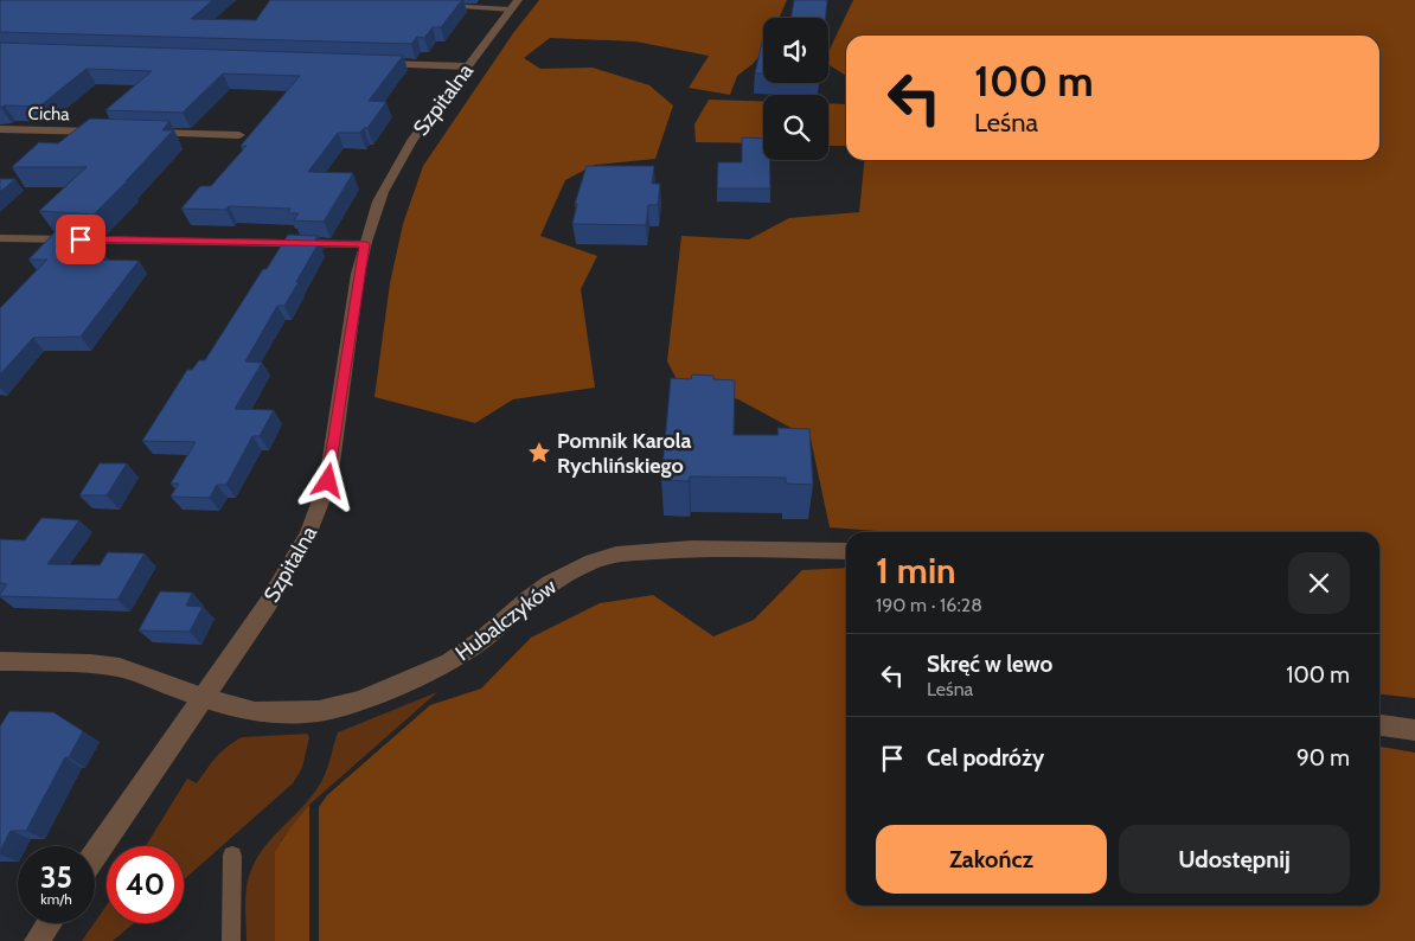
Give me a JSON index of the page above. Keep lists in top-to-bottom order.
{
  "streets": {
    "street": ["Szpitalna", "Cicha", "Hubalczyków"]
  },
  "crossings": [
    ["Szpitalna", "Hubalczyków"]
  ],
  "places": {
    "place": ["Pomnik Karola Rychlińskiego"]
  },
  "page": {
    "turn": ["100 m", "Leśna"],
    "heading": ["1 min", "190 m · 16:28"],
    "list": [
      {
        "name": "Skręć w lewo",
        "note": "Leśna",
        "value": "100 m"
      },
      {
        "name": "Cel podróży",
        "value": "90 m"
      }
    ],
    "buttons": ["Zakończ", "Udostępnij"],
    "speed": "35 km/h",
    "limit": "40"
  }
}
